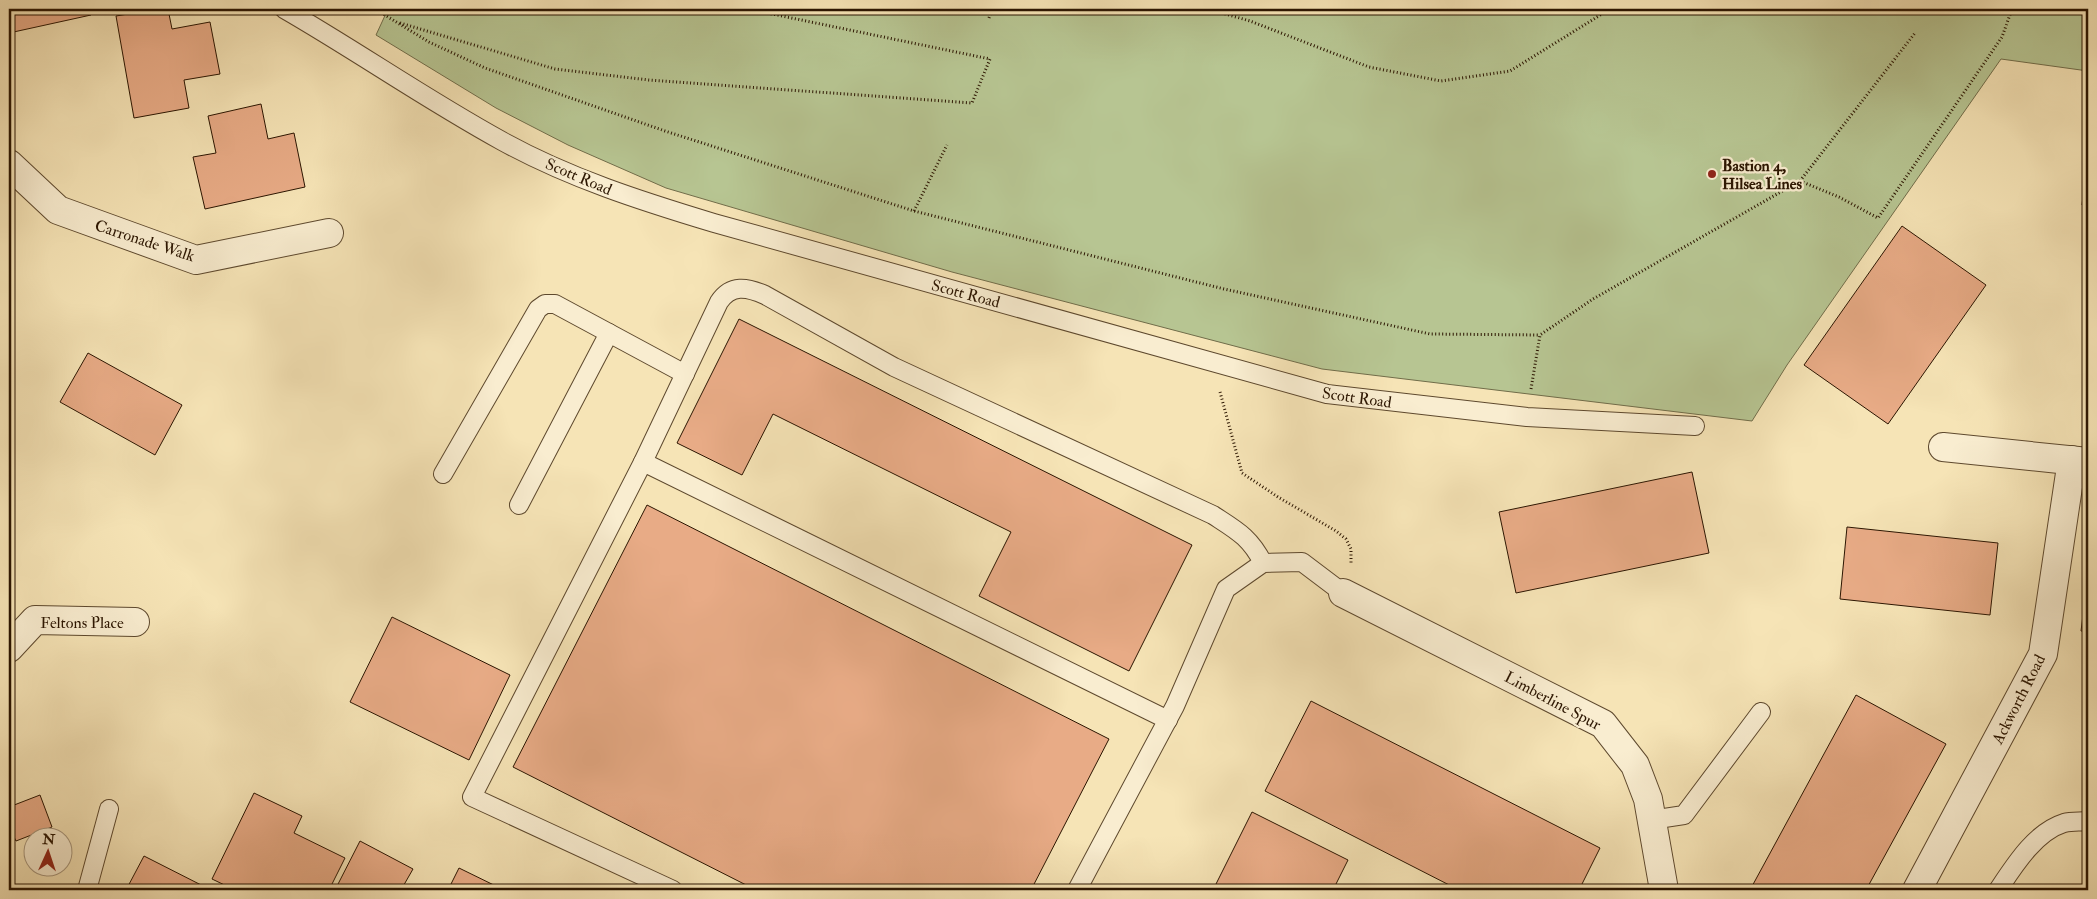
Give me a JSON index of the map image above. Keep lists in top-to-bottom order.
{
  "streets": {
    "street": [
      "Carronade Walk",
      "Feltons Place",
      "Ackworth Road",
      "Limberline Spur"
    ],
    "lane": ["Scott Road"]
  },
  "places": ["Bastion 4, Hilsea Lines"],
  "north": "top"
}
